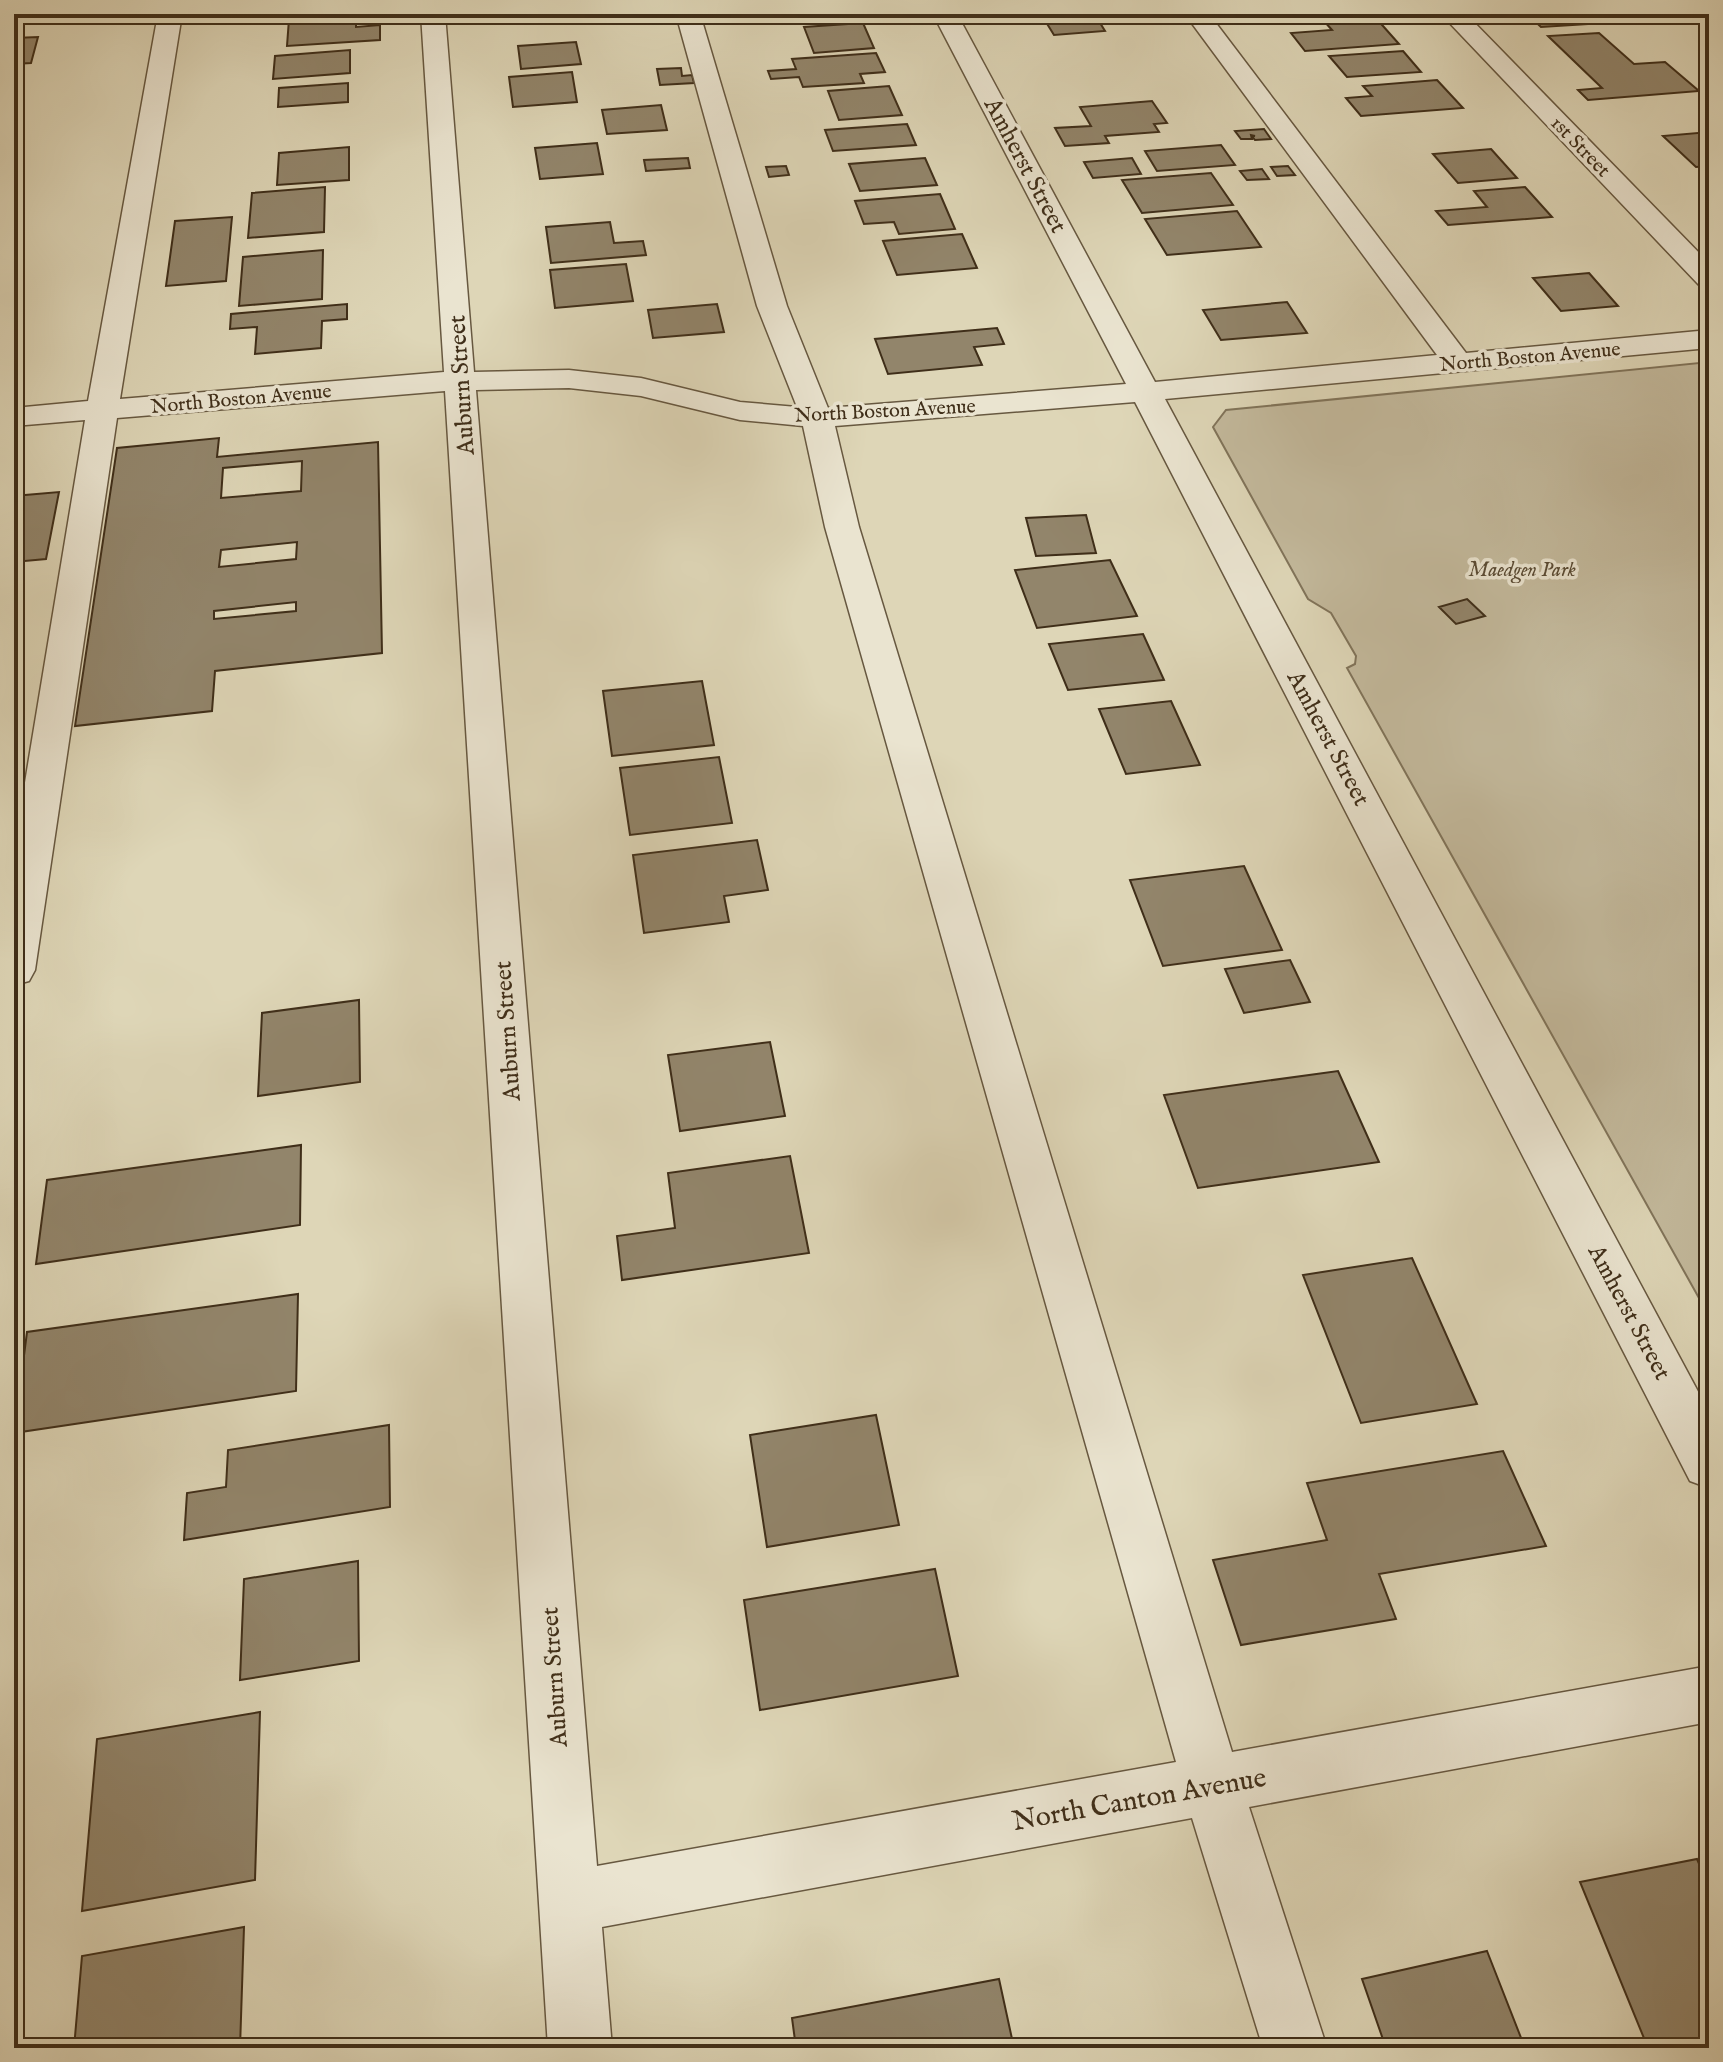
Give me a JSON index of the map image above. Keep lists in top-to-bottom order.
{
  "streets": {
    "street": [
      "1st Street",
      "Amherst Street",
      "North Boston Avenue",
      "Auburn Street",
      "North Canton Avenue"
    ]
  },
  "crossings": [
    ["Amherst Street", "North Boston Avenue"],
    ["North Boston Avenue", "Auburn Street"],
    ["Auburn Street", "North Canton Avenue"]
  ],
  "parks": ["Maedgen Park"]
}
